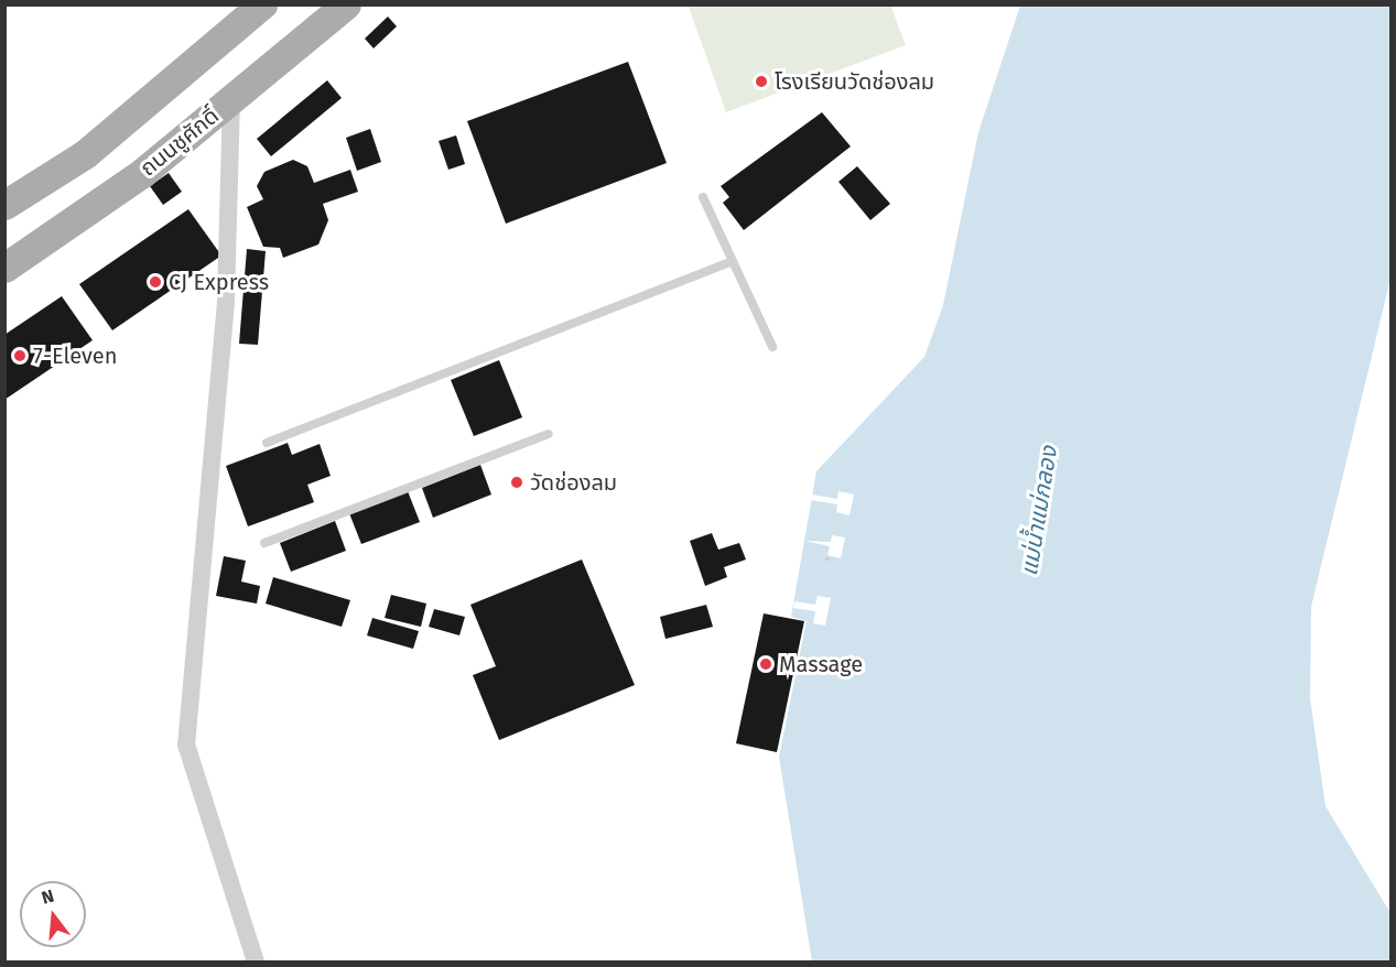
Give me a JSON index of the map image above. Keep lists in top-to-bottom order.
{
  "streets": {
    "main road": ["ถนนชูศักดิ์"]
  },
  "water": ["แม่น้ำแม่กลอง"],
  "places": [
    "โรงเรียนวัดช่องลม",
    "CJ Express",
    "7-Eleven",
    "วัดช่องลม",
    "Massage"
  ],
  "north": "top"
}
